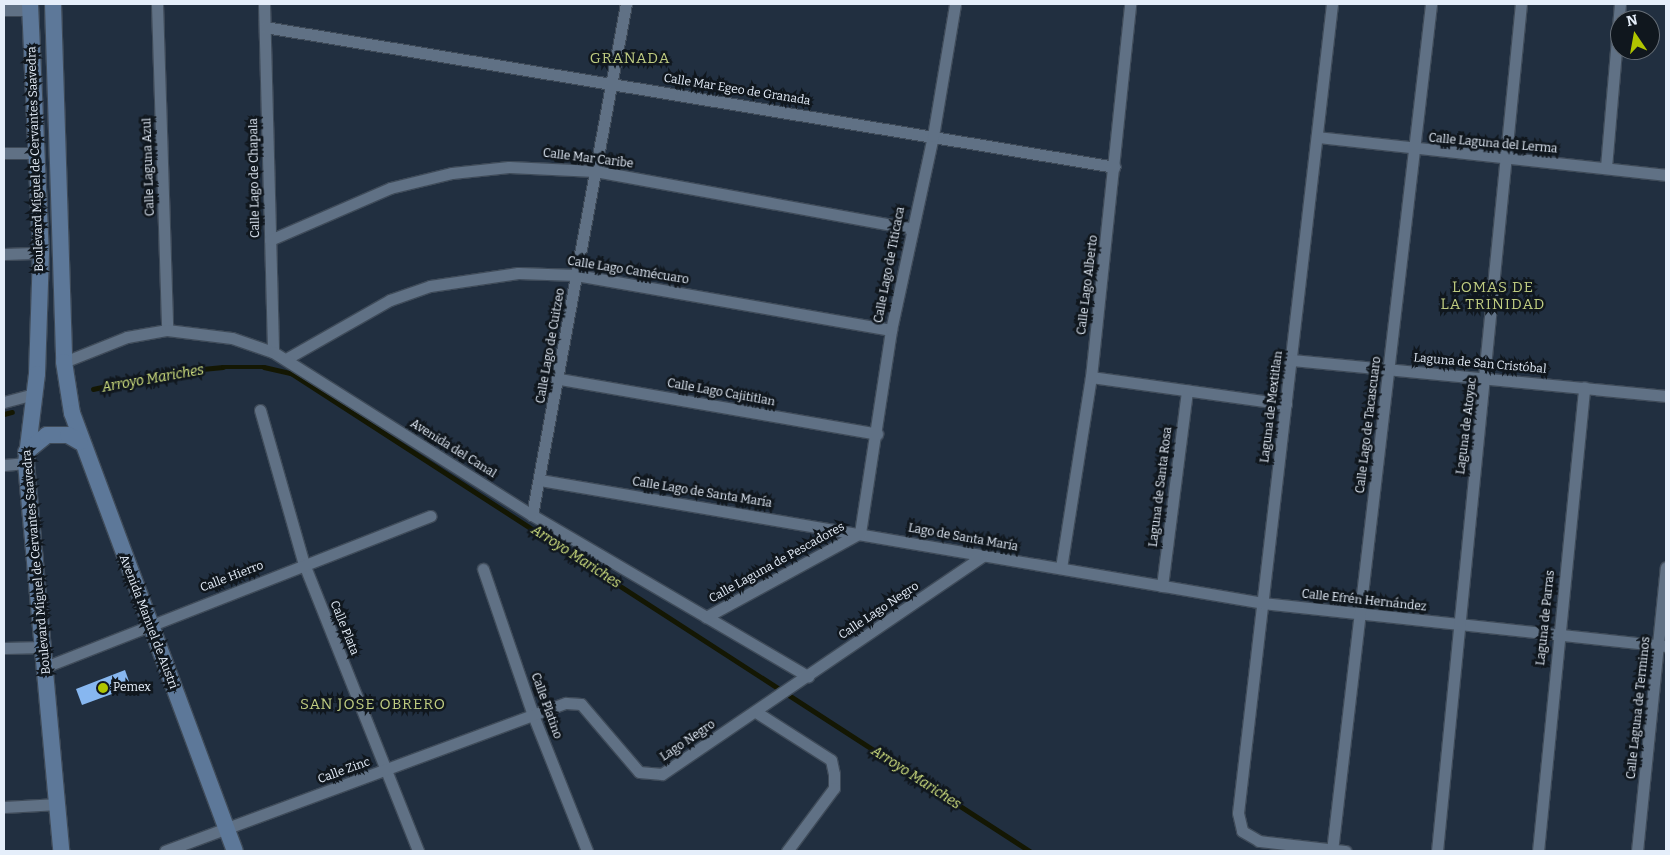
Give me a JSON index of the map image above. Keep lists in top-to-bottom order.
{
  "streets": {
    "main road": ["Boulevard Miguel de Cervantes Saavedra", "Avenida Manuel de Austri"],
    "street": [
      "Calle Mar Egeo de Granada",
      "Calle Laguna del Lerma",
      "Calle Mar Caribe",
      "Calle Laguna Azul",
      "Calle Lago de Chapala",
      "Calle Lago de Titicaca",
      "Calle Lago Camécuaro",
      "Calle Lago Alberto",
      "Calle Lago de Cuitzeo",
      "Laguna de San Cristóbal",
      "Calle Lago Cajititlan",
      "Laguna de Mextitlan",
      "Calle Lago de Tacascuaro",
      "Laguna de Atoyac",
      "Avenida del Canal",
      "Laguna de Santa Rosa",
      "Calle Lago de Santa María",
      "Lago de Santa María",
      "Calle Laguna de Pescadores",
      "Calle Hierro",
      "Calle Efrén Hernández",
      "Calle Lago Negro",
      "Laguna de Parras",
      "Calle Plata",
      "Calle Platino",
      "Calle Laguna de Terminos",
      "Lago Negro",
      "Calle Zinc"
    ]
  },
  "crossings": [
    ["Calle Mar Egeo de Granada", "Calle Lago de Chapala"],
    ["Calle Mar Egeo de Granada", "Calle Lago de Titicaca"],
    ["Calle Mar Egeo de Granada", "Calle Lago Alberto"],
    ["Calle Mar Egeo de Granada", "Calle Lago de Cuitzeo"],
    ["Calle Laguna del Lerma", "Laguna de Mextitlan"],
    ["Calle Laguna del Lerma", "Calle Lago de Tacascuaro"],
    ["Calle Laguna del Lerma", "Laguna de Atoyac"],
    ["Boulevard Miguel de Cervantes Saavedra", "Avenida del Canal"],
    ["Boulevard Miguel de Cervantes Saavedra", "Calle Hierro"],
    ["Boulevard Miguel de Cervantes Saavedra", "Avenida Manuel de Austri"],
    ["Calle Mar Caribe", "Calle Lago de Chapala"],
    ["Calle Mar Caribe", "Calle Lago de Titicaca"],
    ["Calle Mar Caribe", "Calle Lago de Cuitzeo"],
    ["Calle Laguna Azul", "Avenida del Canal"],
    ["Calle Lago de Chapala", "Avenida del Canal"],
    ["Calle Lago de Titicaca", "Calle Lago Camécuaro"],
    ["Calle Lago de Titicaca", "Calle Lago Cajititlan"],
    ["Calle Lago de Titicaca", "Calle Lago de Santa María"],
    ["Calle Lago de Titicaca", "Lago de Santa María"],
    ["Calle Lago de Titicaca", "Calle Laguna de Pescadores"],
    ["Calle Lago Camécuaro", "Calle Lago de Cuitzeo"],
    ["Calle Lago Camécuaro", "Avenida del Canal"],
    ["Calle Lago Alberto", "Lago de Santa María"],
    ["Calle Lago Alberto", "Calle Efrén Hernández"],
    ["Calle Lago de Cuitzeo", "Calle Lago Cajititlan"],
    ["Calle Lago de Cuitzeo", "Avenida del Canal"],
    ["Calle Lago de Cuitzeo", "Calle Lago de Santa María"],
    ["Laguna de San Cristóbal", "Laguna de Mextitlan"],
    ["Laguna de San Cristóbal", "Calle Lago de Tacascuaro"],
    ["Laguna de San Cristóbal", "Laguna de Atoyac"],
    ["Laguna de San Cristóbal", "Laguna de Parras"],
    ["Laguna de Mextitlan", "Calle Lago de Tacascuaro"],
    ["Laguna de Mextitlan", "Calle Efrén Hernández"],
    ["Calle Lago de Tacascuaro", "Calle Efrén Hernández"],
    ["Laguna de Atoyac", "Calle Efrén Hernández"],
    ["Avenida del Canal", "Calle Laguna de Pescadores"],
    ["Avenida del Canal", "Calle Lago Negro"],
    ["Laguna de Santa Rosa", "Calle Efrén Hernández"],
    ["Calle Lago de Santa María", "Lago de Santa María"],
    ["Calle Lago de Santa María", "Calle Laguna de Pescadores"],
    ["Lago de Santa María", "Calle Laguna de Pescadores"],
    ["Lago de Santa María", "Calle Efrén Hernández"],
    ["Lago de Santa María", "Calle Lago Negro"],
    ["Calle Hierro", "Avenida Manuel de Austri"],
    ["Calle Hierro", "Calle Plata"],
    ["Calle Efrén Hernández", "Laguna de Parras"],
    ["Calle Efrén Hernández", "Calle Laguna de Terminos"],
    ["Calle Lago Negro", "Lago Negro"],
    ["Avenida Manuel de Austri", "Calle Zinc"],
    ["Calle Plata", "Calle Zinc"],
    ["Calle Platino", "Lago Negro"],
    ["Calle Platino", "Calle Zinc"],
    ["Lago Negro", "Calle Zinc"]
  ],
  "districts": ["GRANADA", "LOMAS DE LA TRINIDAD", "SAN JOSE OBRERO"],
  "water": ["Arroyo Mariches"],
  "places": ["Pemex"],
  "north": "top"
}
